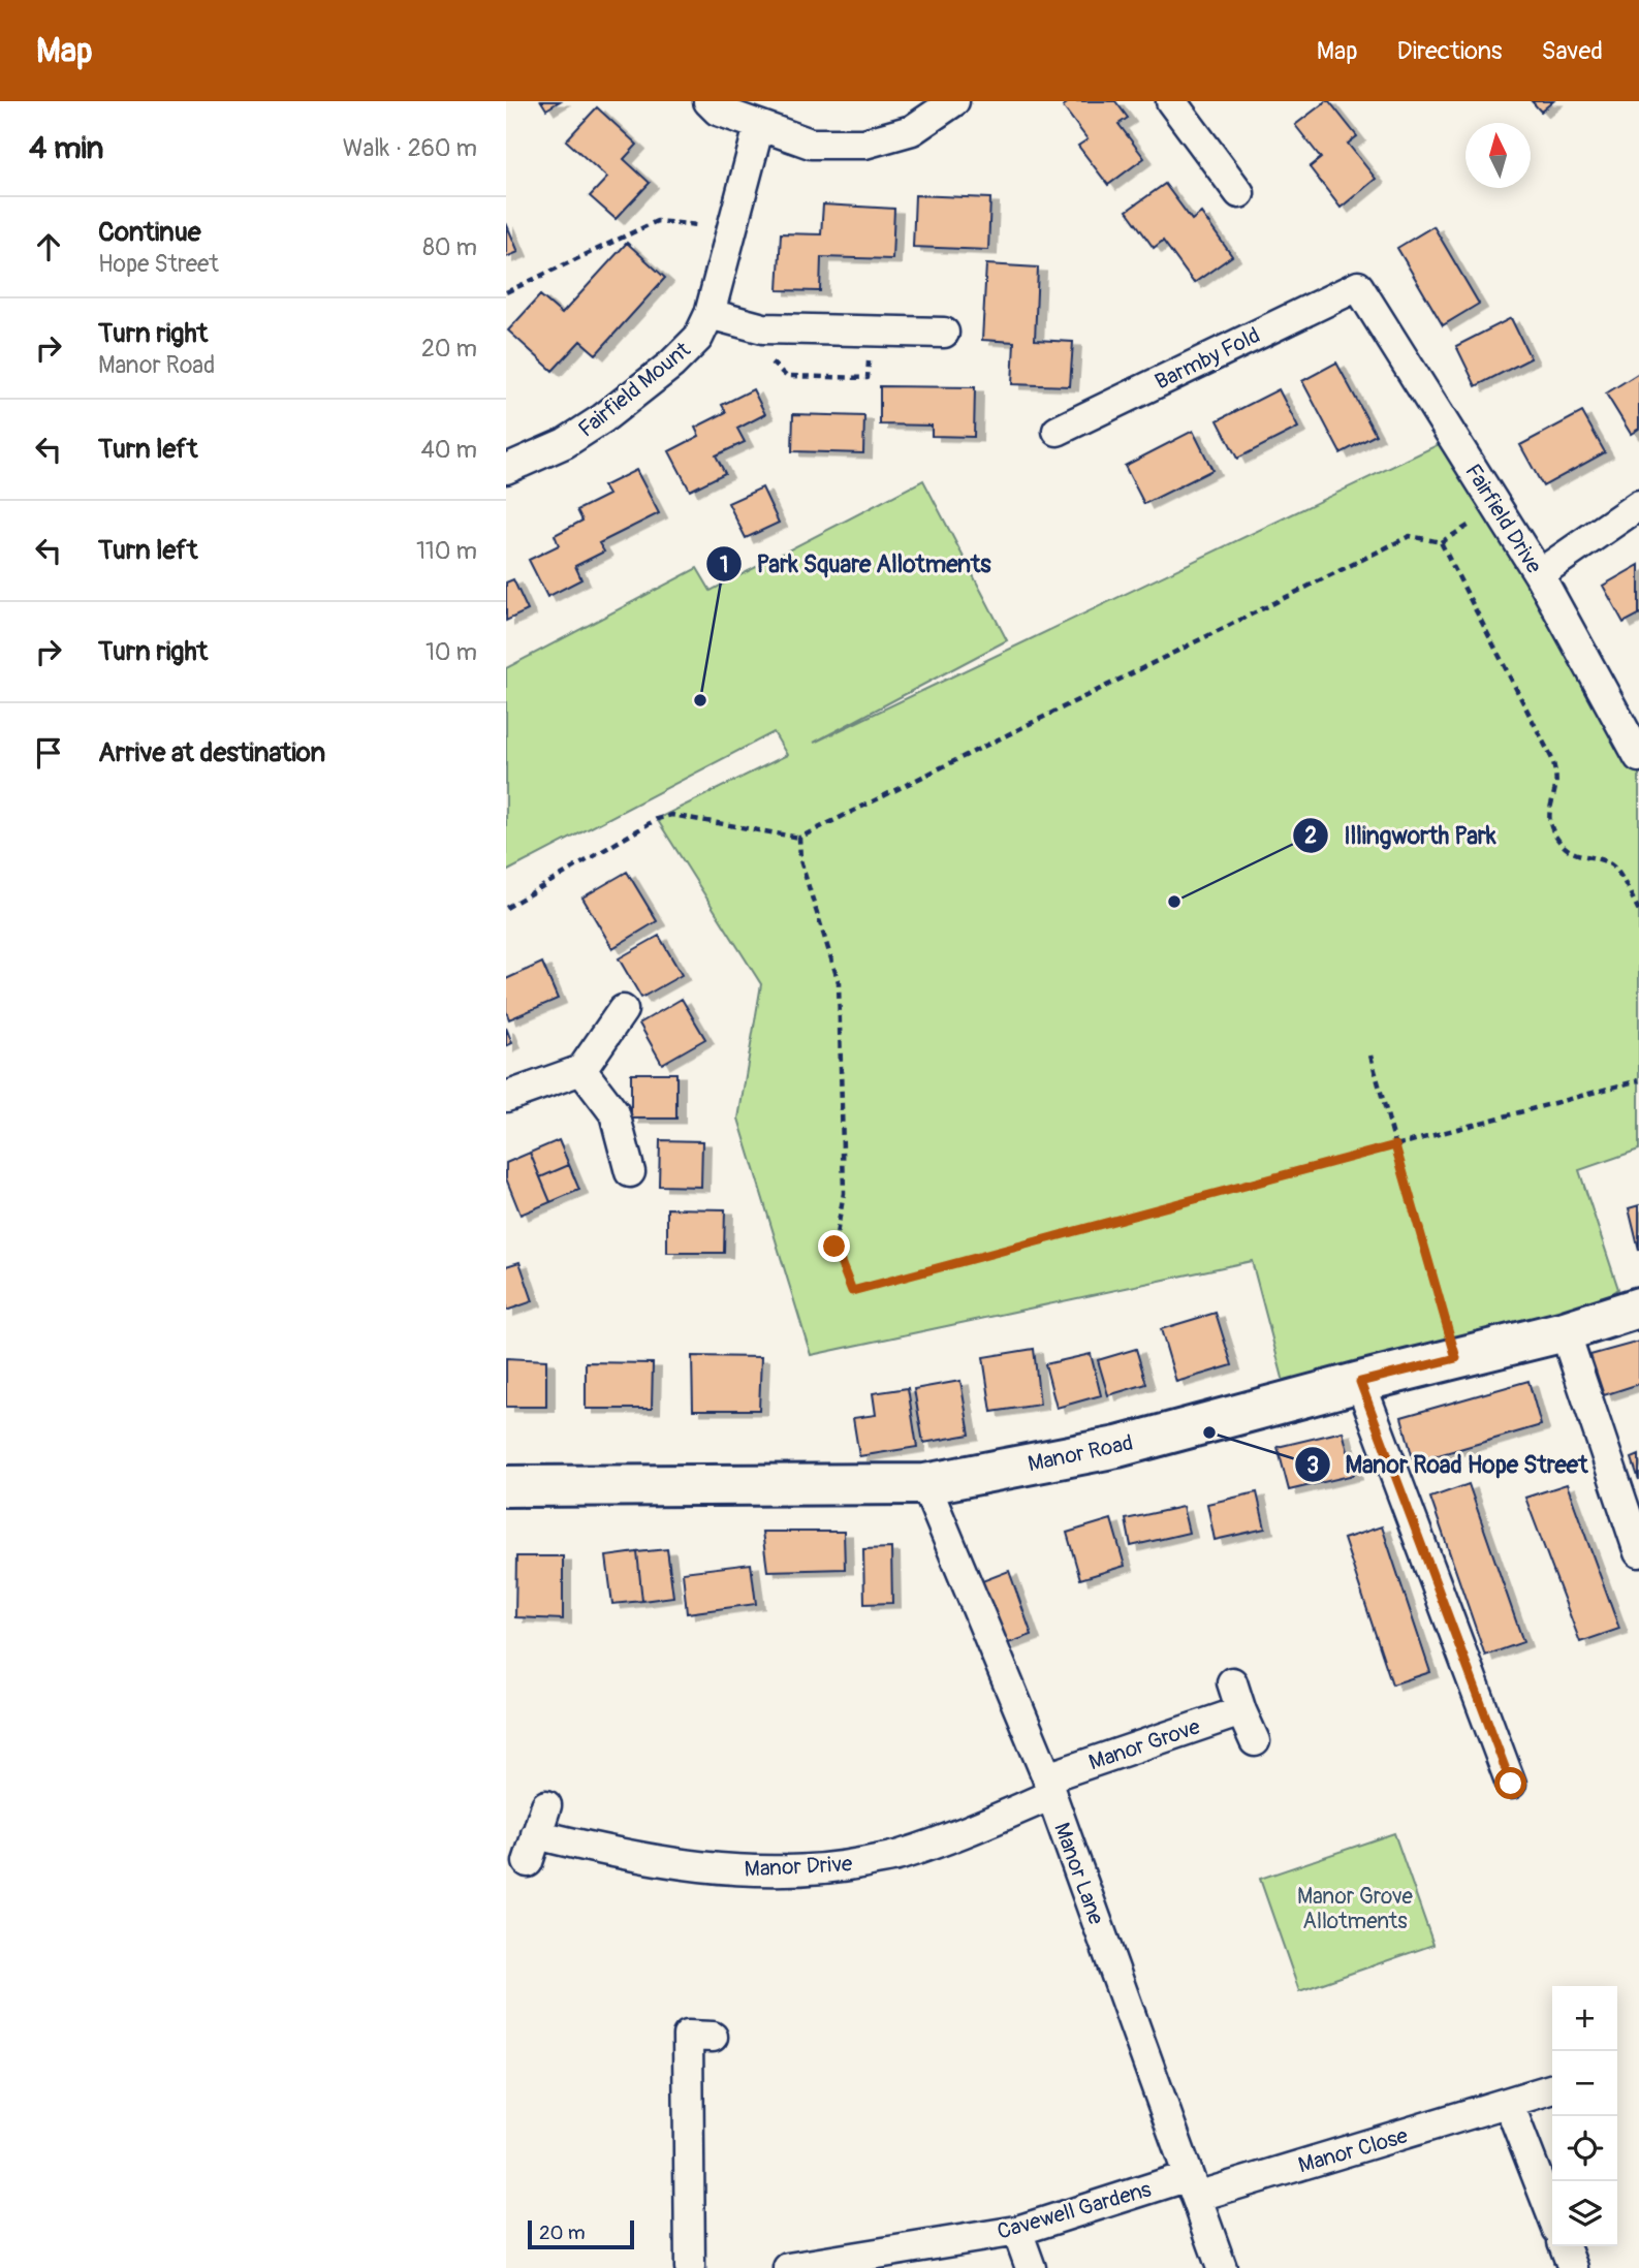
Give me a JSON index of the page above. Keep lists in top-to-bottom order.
{
  "streets": {
    "street": [
      "Barmby Fold",
      "Fairfield Mount",
      "Fairfield Drive",
      "Manor Road",
      "Manor Grove",
      "Manor Drive",
      "Manor Lane",
      "Manor Close",
      "Cavewell Gardens"
    ]
  },
  "crossings": [
    ["Barmby Fold", "Fairfield Drive"],
    ["Manor Road", "Manor Lane"],
    ["Manor Grove", "Manor Drive"],
    ["Manor Grove", "Manor Lane"],
    ["Manor Drive", "Manor Lane"],
    ["Manor Lane", "Manor Close"],
    ["Manor Lane", "Cavewell Gardens"],
    ["Manor Close", "Cavewell Gardens"]
  ],
  "parks": ["Manor Grove Allotments"],
  "places": ["Park Square Allotments", "Illingworth Park", "Manor Road Hope Street"],
  "scale_bar": "20 m",
  "north": "top",
  "page": {
    "header": "Map",
    "nav": ["Map", "Directions", "Saved"],
    "heading": ["4 min", "Walk · 260 m"],
    "list": [
      ["Continue", "Hope Street", "80 m"],
      ["Turn right", "Manor Road", "20 m"],
      ["Turn left", "40 m"],
      ["Turn left", "110 m"],
      ["Turn right", "10 m"],
      "Arrive at destination"
    ],
    "map_buttons": ["+", "−"],
    "scale": "20 m"
  }
}
